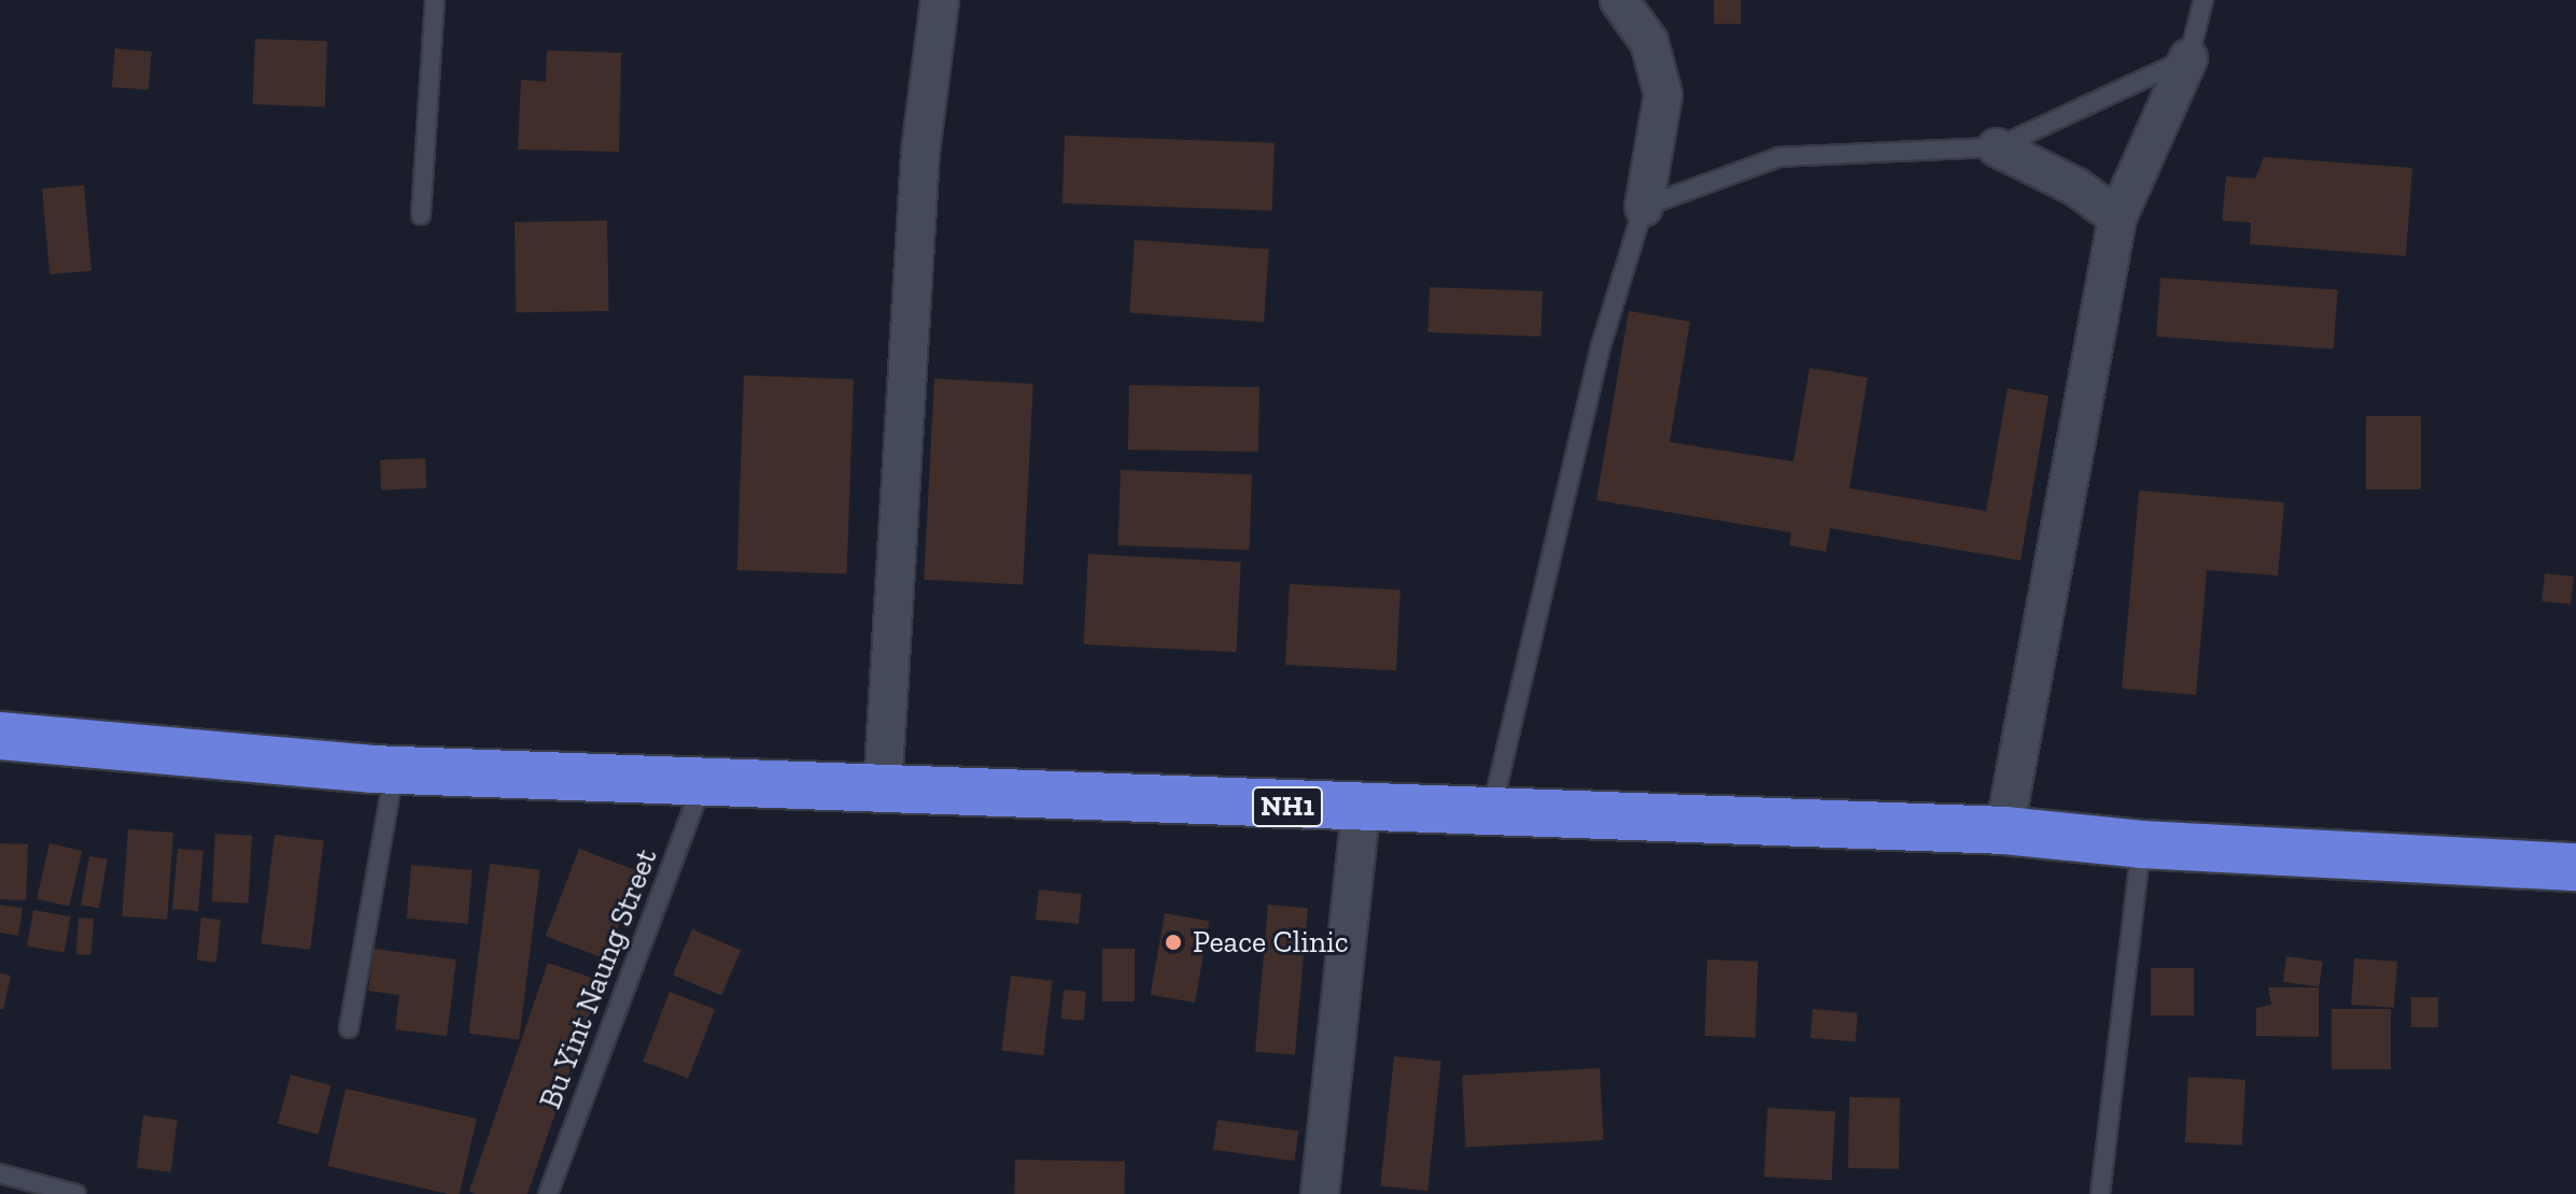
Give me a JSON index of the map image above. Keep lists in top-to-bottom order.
{
  "streets": {
    "highway": ["NH1"],
    "lane": ["Bu Yint Naung Street"]
  },
  "crossings": [
    ["NH1", "Bu Yint Naung Street"]
  ],
  "places": ["Peace Clinic"]
}
